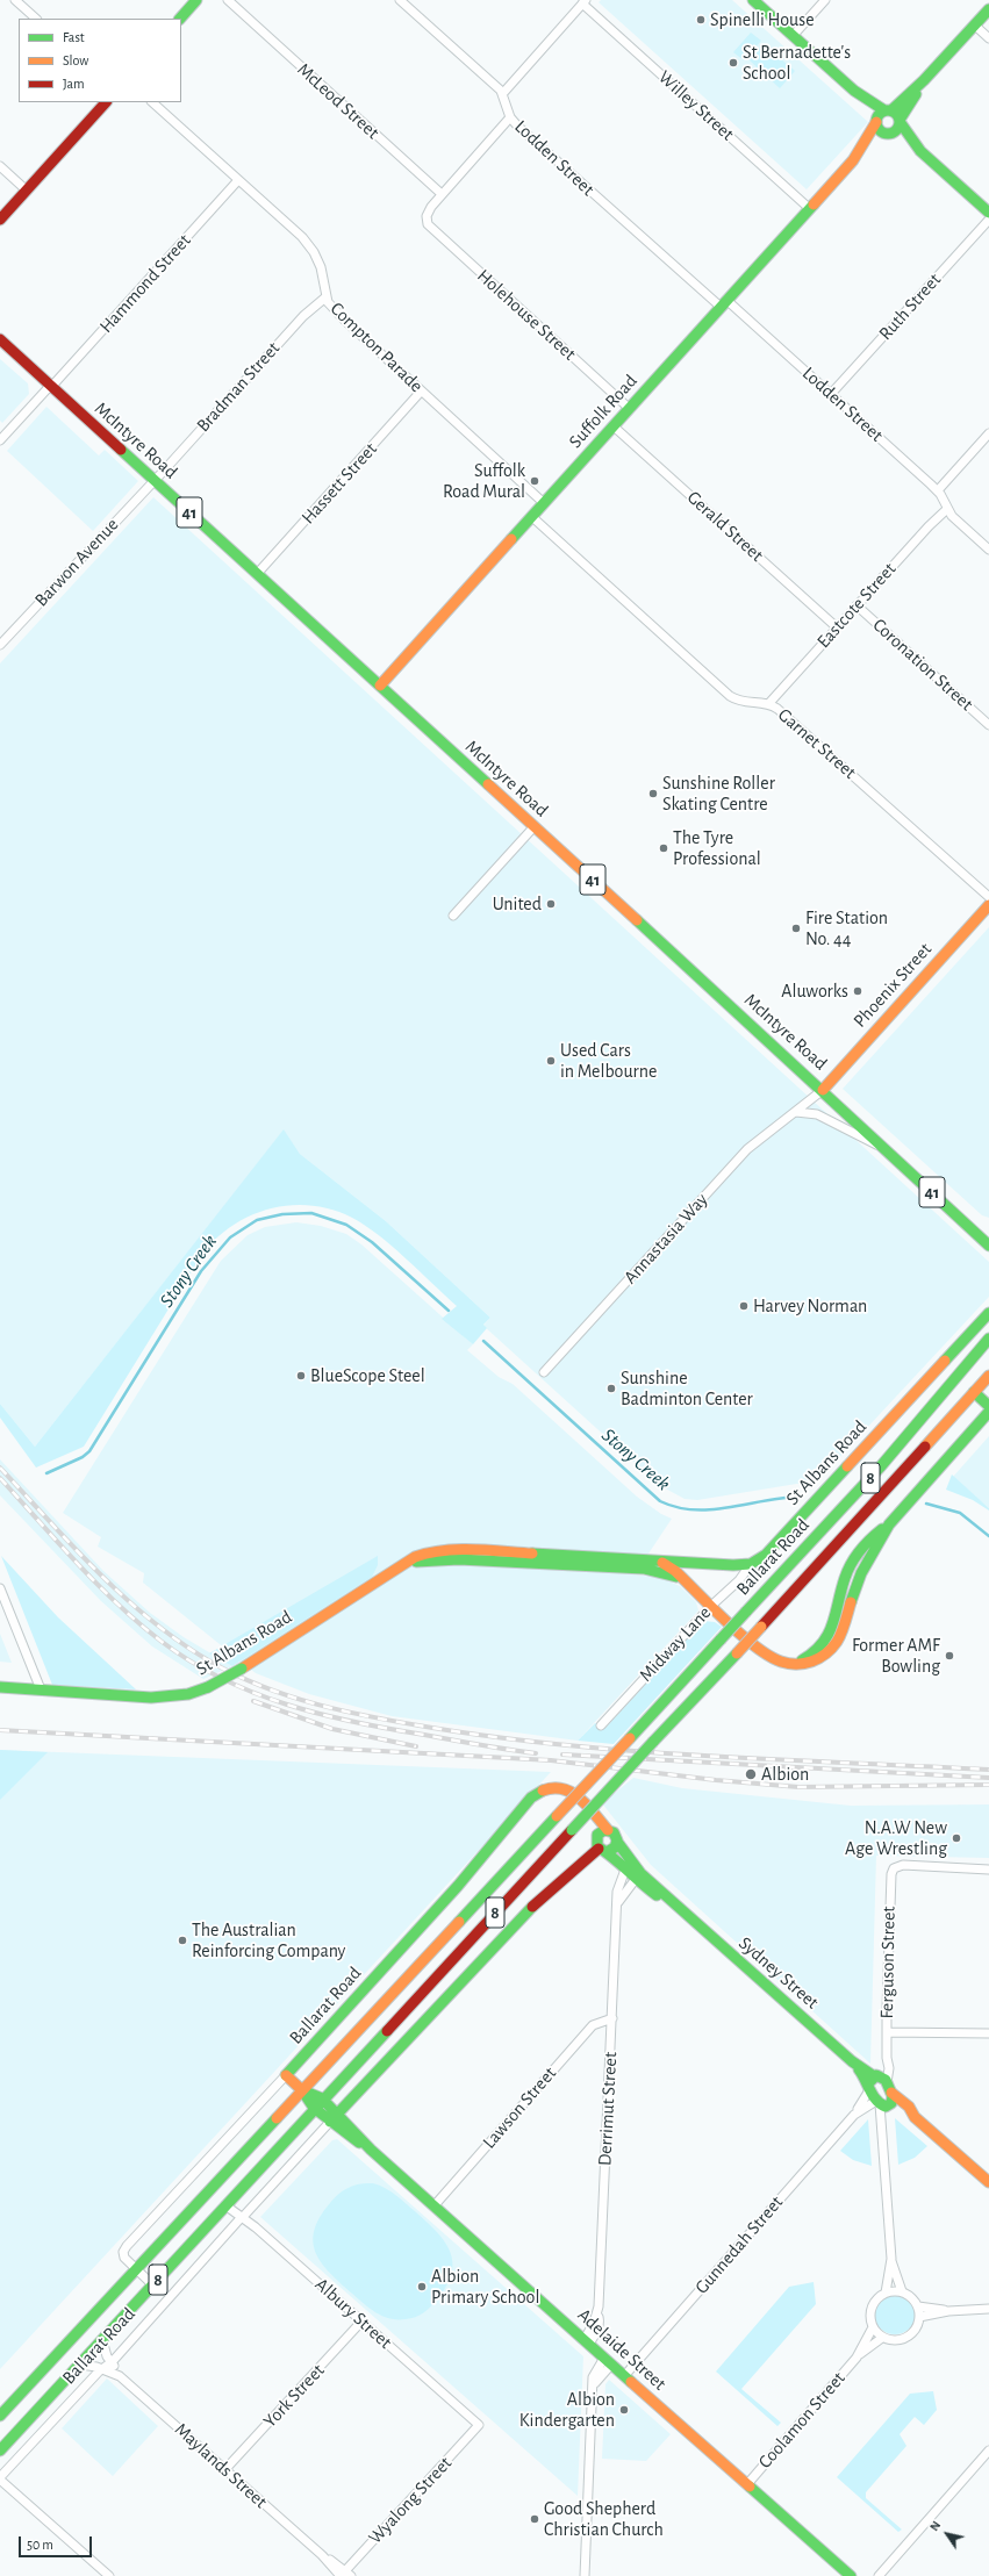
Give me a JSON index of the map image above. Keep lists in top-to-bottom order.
{
  "streets": {
    "main road": [
      "Suffolk Road",
      "McIntyre Road",
      "41",
      "Phoenix Street",
      "St Albans Road",
      "8",
      "Ballarat Road",
      "Sydney Street",
      "Adelaide Street"
    ],
    "street": [
      "McLeod Street",
      "Willey Street",
      "Lodden Street",
      "Hammond Street",
      "Ruth Street",
      "Holehouse Street",
      "Compton Parade",
      "Bradman Street",
      "Hassett Street",
      "Gerald Street",
      "Barwon Avenue",
      "Eastcote Street",
      "Coronation Street",
      "Garnet Street",
      "Annastasia Way",
      "Midway Lane",
      "Ferguson Street",
      "Lawson Street",
      "Derrimut Street",
      "Gunnedah Street",
      "Albury Street",
      "York Street",
      "Coolamon Street",
      "Maylands Street",
      "Wyalong Street"
    ]
  },
  "crossings": [
    ["McLeod Street", "Holehouse Street"],
    ["Willey Street", "Suffolk Road"],
    ["Lodden Street", "Ruth Street"],
    ["Lodden Street", "Suffolk Road"],
    ["Lodden Street", "Eastcote Street"],
    ["Hammond Street", "Compton Parade"],
    ["Hammond Street", "McIntyre Road"],
    ["Holehouse Street", "Suffolk Road"],
    ["Compton Parade", "Bradman Street"],
    ["Compton Parade", "Suffolk Road"],
    ["Compton Parade", "Hassett Street"],
    ["Bradman Street", "McIntyre Road"],
    ["Bradman Street", "Barwon Avenue"],
    ["Suffolk Road", "McIntyre Road"],
    ["Suffolk Road", "Gerald Street"],
    ["Suffolk Road", "Garnet Street"],
    ["McIntyre Road", "Hassett Street"],
    ["McIntyre Road", "Barwon Avenue"],
    ["McIntyre Road", "Phoenix Street"],
    ["McIntyre Road", "Annastasia Way"],
    ["Gerald Street", "Eastcote Street"],
    ["Eastcote Street", "Coronation Street"],
    ["Eastcote Street", "Garnet Street"],
    ["Phoenix Street", "Annastasia Way"],
    ["St Albans Road", "Midway Lane"],
    ["Ballarat Road", "Sydney Street"],
    ["Ballarat Road", "Albury Street"],
    ["Ballarat Road", "Adelaide Street"],
    ["Ballarat Road", "Maylands Street"],
    ["Ferguson Street", "Sydney Street"],
    ["Ferguson Street", "Gunnedah Street"],
    ["Sydney Street", "Derrimut Street"],
    ["Sydney Street", "Gunnedah Street"],
    ["Lawson Street", "Derrimut Street"],
    ["Lawson Street", "Adelaide Street"],
    ["Derrimut Street", "Adelaide Street"],
    ["Gunnedah Street", "Adelaide Street"],
    ["Albury Street", "York Street"],
    ["Albury Street", "Wyalong Street"],
    ["Adelaide Street", "Coolamon Street"],
    ["York Street", "Maylands Street"],
    ["Maylands Street", "Wyalong Street"]
  ],
  "water": ["Stony Creek"],
  "places": [
    "Spinelli House",
    "St Bernadette's School",
    "Suffolk Road Mural",
    "Sunshine Roller Skating Centre",
    "The Tyre Professional",
    "United",
    "Fire Station No. 44",
    "Aluworks",
    "Used Cars in Melbourne",
    "Harvey Norman",
    "BlueScope Steel",
    "Sunshine Badminton Center",
    "Former AMF Bowling",
    "Albion",
    "N.A.W New Age Wrestling",
    "The Australian Reinforcing Company",
    "Albion Primary School",
    "Albion Kindergarten",
    "Good Shepherd Christian Church"
  ],
  "legend": ["Fast", "Slow", "Jam"],
  "scale_bar": "50 m",
  "north": "top left"
}
